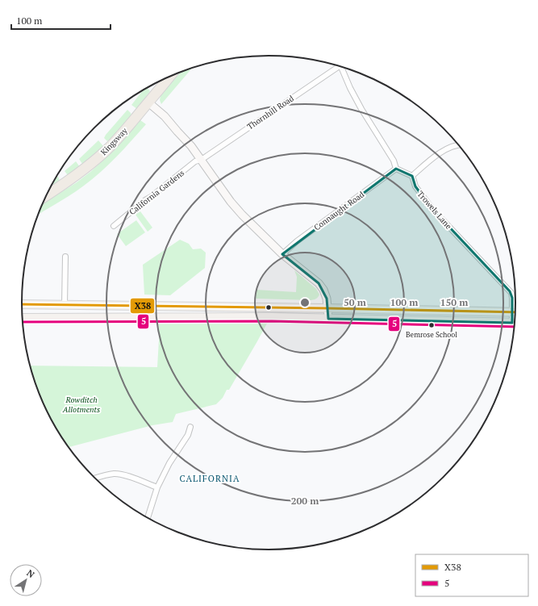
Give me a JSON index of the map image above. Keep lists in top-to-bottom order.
{
  "streets": {
    "highway": ["Kingsway"],
    "street": [
      "Thornhill Road",
      "California Gardens",
      "Trowels Lane",
      "Connaught Road"
    ]
  },
  "crossings": [
    ["Thornhill Road", "California Gardens"]
  ],
  "districts": ["CALIFORNIA"],
  "parks": ["Rowditch Allotments"],
  "places": ["Bemrose School"],
  "lines": ["transit line X38", "transit line 5"],
  "legend": ["X38", "5"],
  "scale_bar": "100 m",
  "north": "top right",
  "rings": [
    "50 m",
    "100 m",
    "150 m",
    "200 m"
  ]
}
